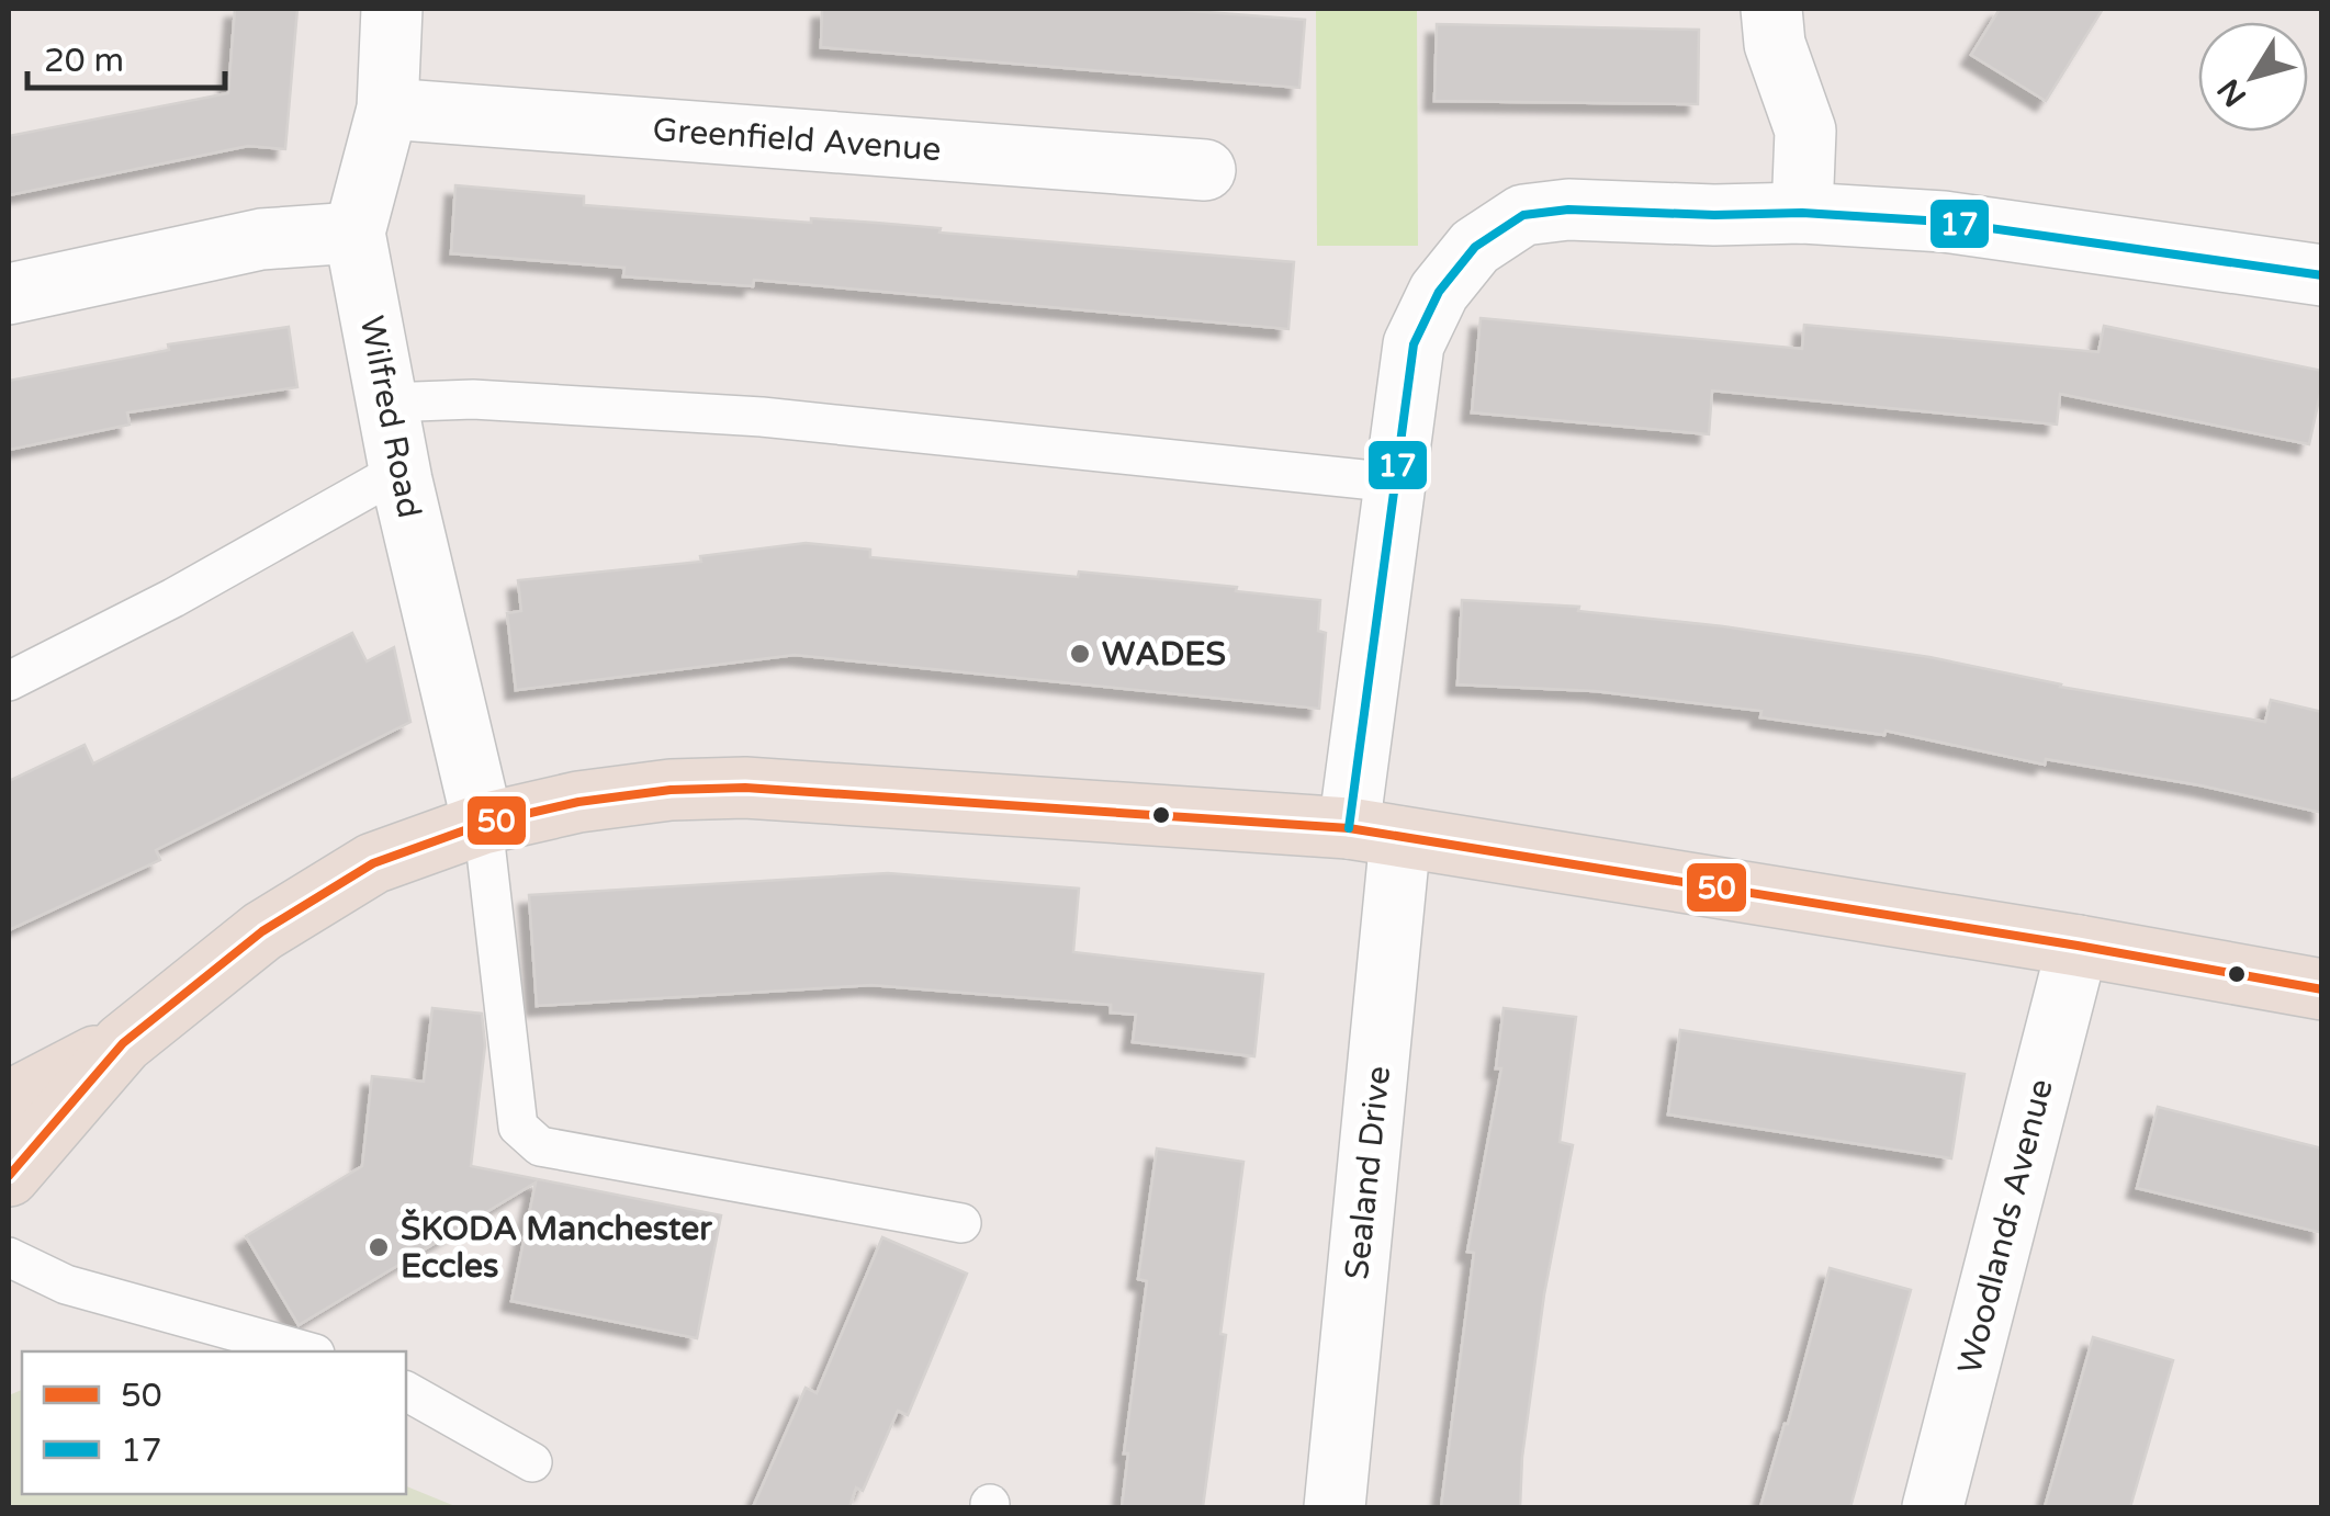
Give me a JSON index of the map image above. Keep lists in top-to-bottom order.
{
  "streets": {
    "street": [
      "Greenfield Avenue",
      "Wilfred Road",
      "Sealand Drive",
      "Woodlands Avenue"
    ]
  },
  "crossings": [
    ["Greenfield Avenue", "Wilfred Road"]
  ],
  "places": ["WADES", "ŠKODA Manchester Eccles"],
  "lines": ["transit line 17", "transit line 50"],
  "legend": ["50", "17"],
  "scale_bar": "20 m",
  "north": "bottom left"
}
